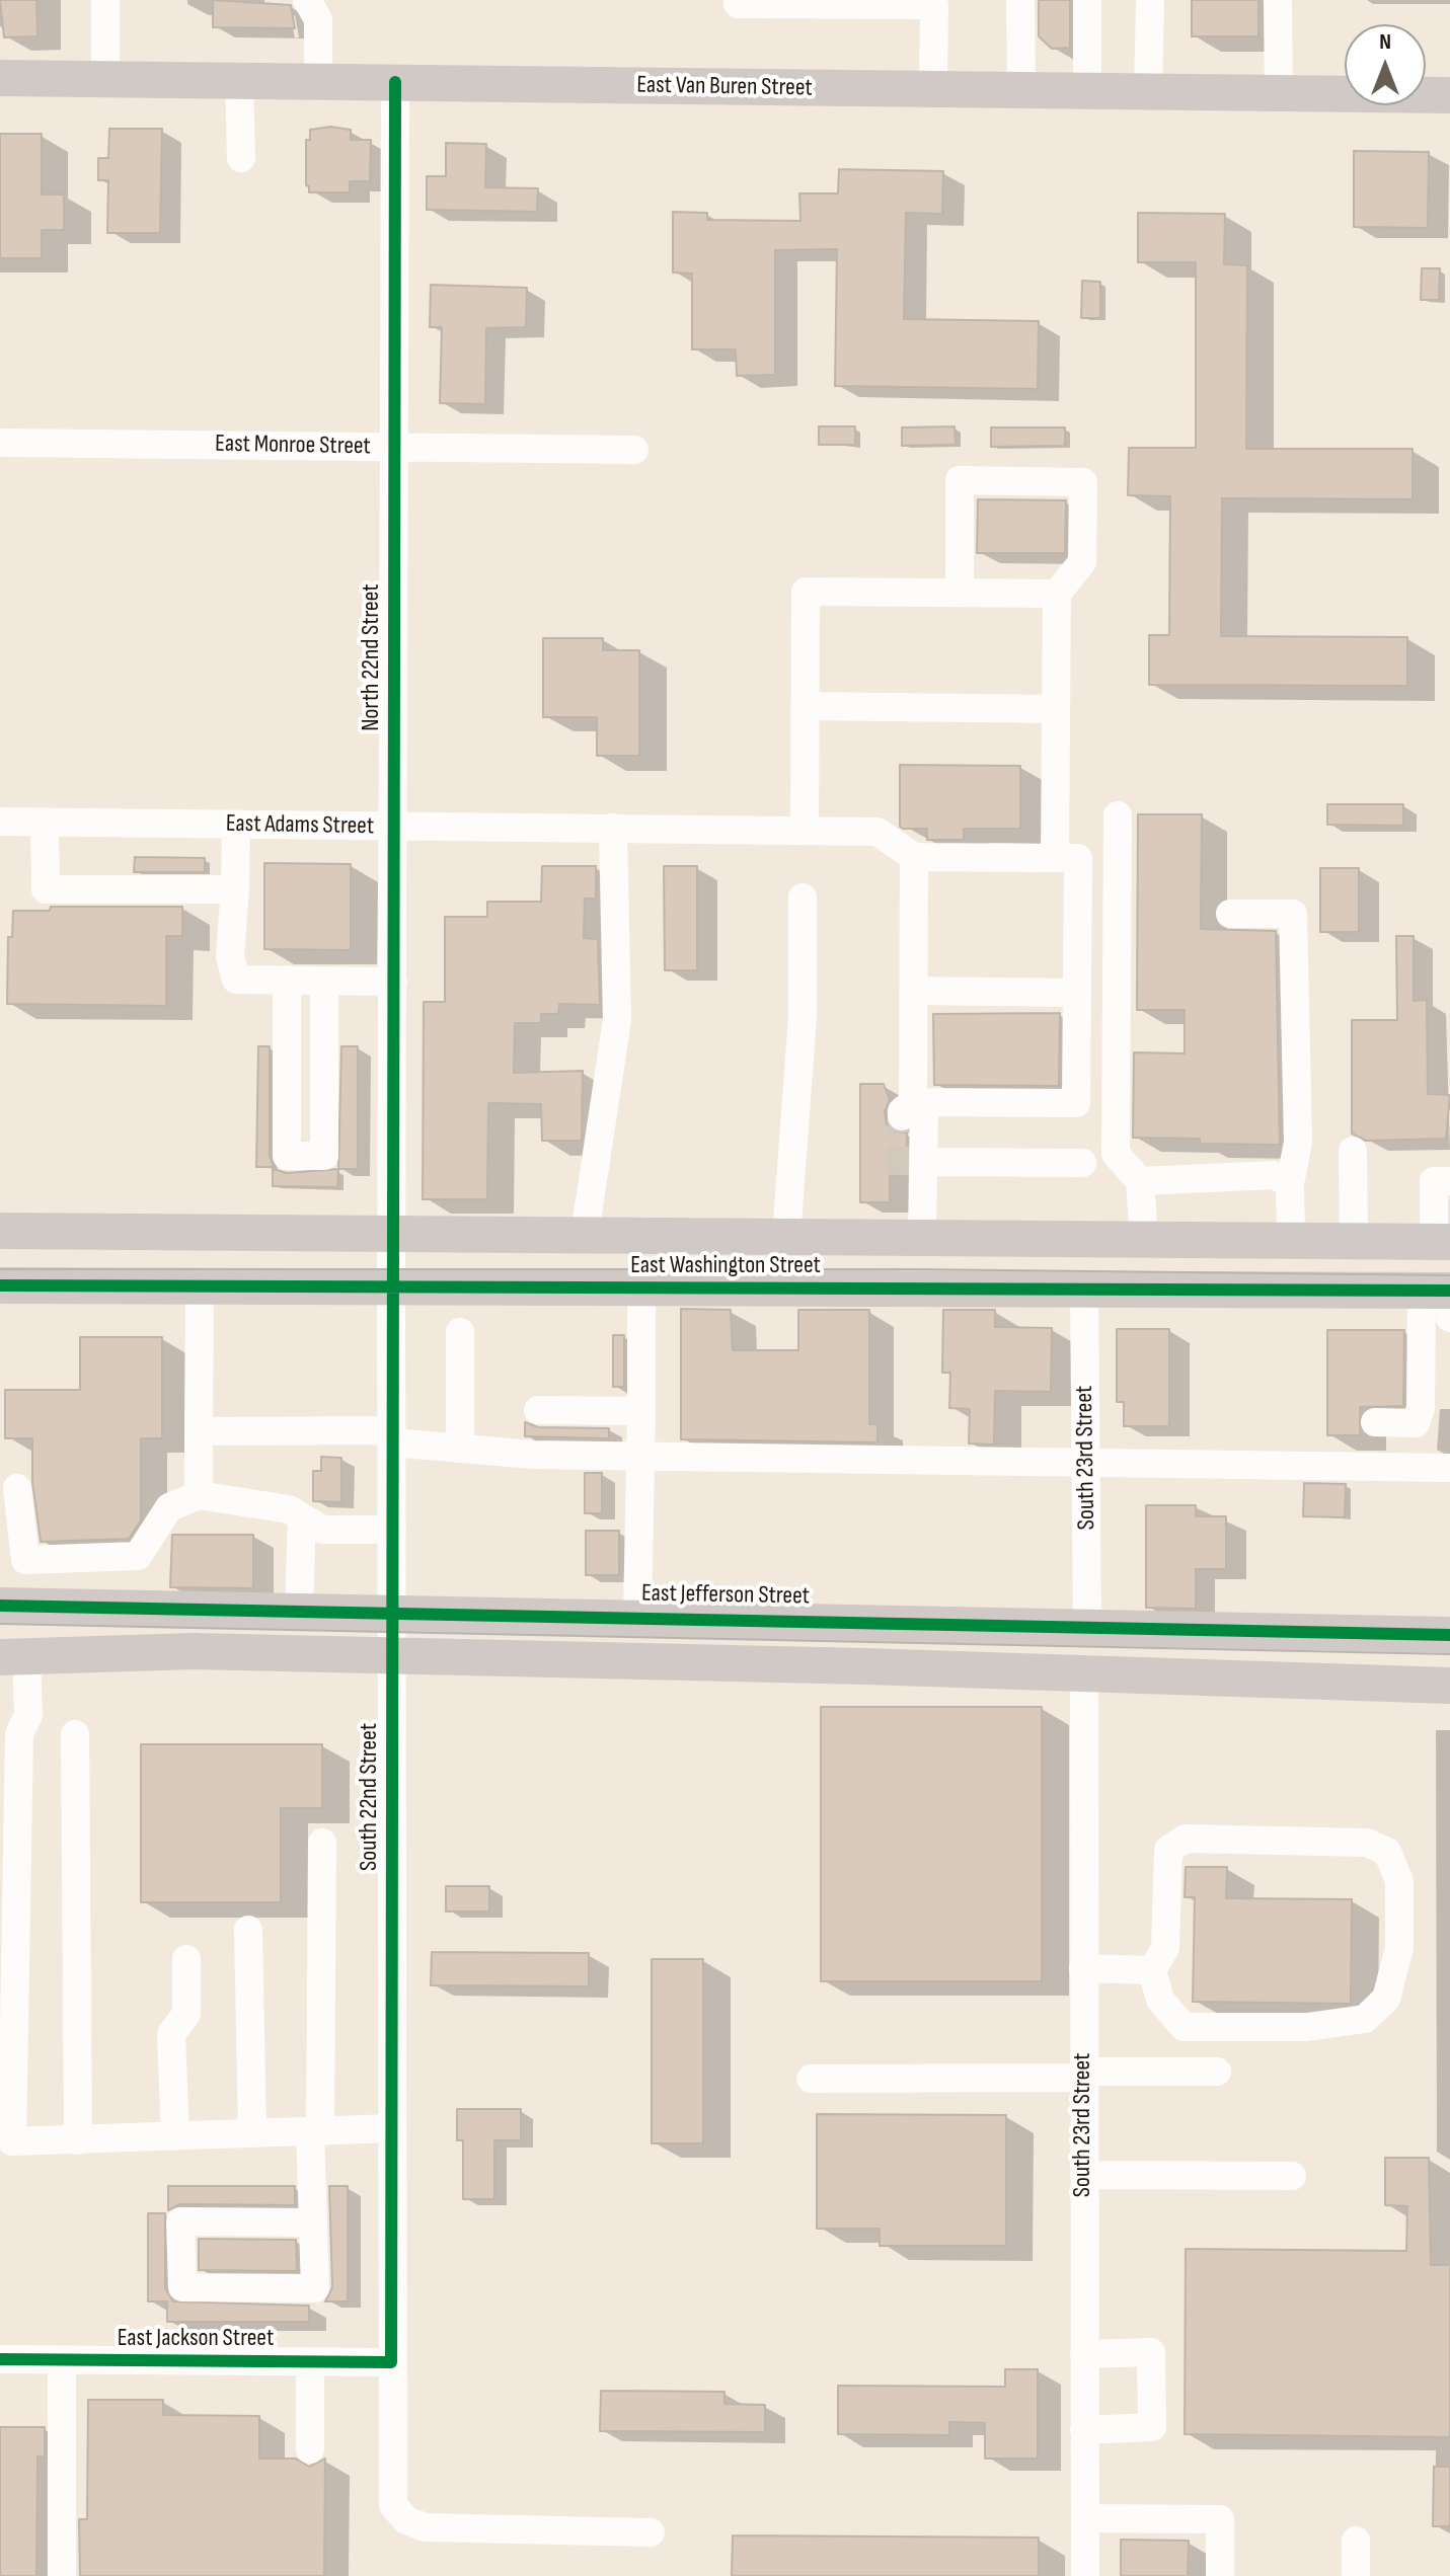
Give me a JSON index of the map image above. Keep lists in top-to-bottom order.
{
  "streets": {
    "main road": ["East Van Buren Street", "East Washington Street", "East Jefferson Street"],
    "street": [
      "East Monroe Street",
      "North 22nd Street",
      "East Adams Street",
      "South 23rd Street",
      "South 22nd Street",
      "East Jackson Street"
    ]
  },
  "crossings": [
    ["East Van Buren Street", "North 22nd Street"],
    ["East Monroe Street", "North 22nd Street"],
    ["North 22nd Street", "East Adams Street"],
    ["North 22nd Street", "East Washington Street"],
    ["North 22nd Street", "South 22nd Street"],
    ["East Washington Street", "South 23rd Street"],
    ["East Washington Street", "South 22nd Street"],
    ["South 23rd Street", "East Jefferson Street"],
    ["East Jefferson Street", "South 22nd Street"],
    ["South 22nd Street", "East Jackson Street"]
  ],
  "north": "top"
}
